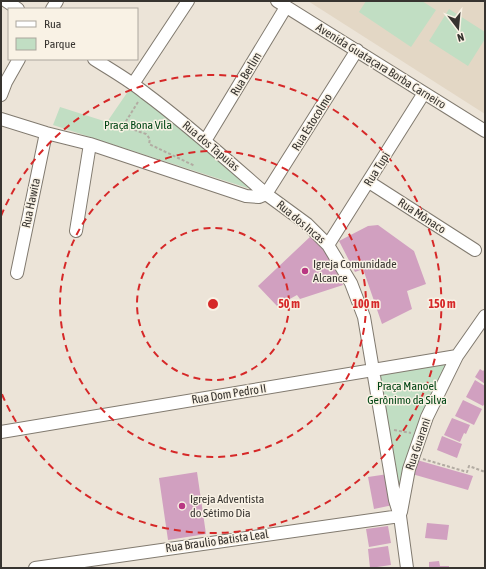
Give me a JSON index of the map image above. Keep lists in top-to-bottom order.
{
  "streets": {
    "street": [
      "Avenida Guataçara Borba Carneiro",
      "Rua Berlim",
      "Rua Estocolmo",
      "Rua dos Tapuias",
      "Rua Tupi",
      "Rua Hawita",
      "Rua Mônaco",
      "Rua dos Incas",
      "Rua Dom Pedro II",
      "Rua Guarani",
      "Rua Braulio Batista Leal"
    ]
  },
  "crossings": [
    ["Avenida Guataçara Borba Carneiro", "Rua Berlim"],
    ["Avenida Guataçara Borba Carneiro", "Rua Estocolmo"],
    ["Avenida Guataçara Borba Carneiro", "Rua Tupi"],
    ["Rua Berlim", "Rua dos Tapuias"],
    ["Rua Estocolmo", "Rua dos Tapuias"],
    ["Rua Estocolmo", "Rua dos Incas"],
    ["Rua dos Tapuias", "Rua dos Incas"],
    ["Rua Tupi", "Rua Mônaco"],
    ["Rua Tupi", "Rua dos Incas"],
    ["Rua Hawita", "Rua dos Incas"],
    ["Rua dos Incas", "Rua Dom Pedro II"],
    ["Rua dos Incas", "Rua Guarani"],
    ["Rua dos Incas", "Rua Braulio Batista Leal"],
    ["Rua Dom Pedro II", "Rua Guarani"],
    ["Rua Guarani", "Rua Braulio Batista Leal"]
  ],
  "parks": ["Praça Bona Vila", "Praça Manoel Gerônimo da Silva"],
  "places": ["Igreja Comunidade Alcance", "Igreja Adventista do Sétimo Dia"],
  "legend": ["Rua", "Parque"],
  "north": "bottom",
  "rings": ["50 m", "100 m", "150 m"]
}
